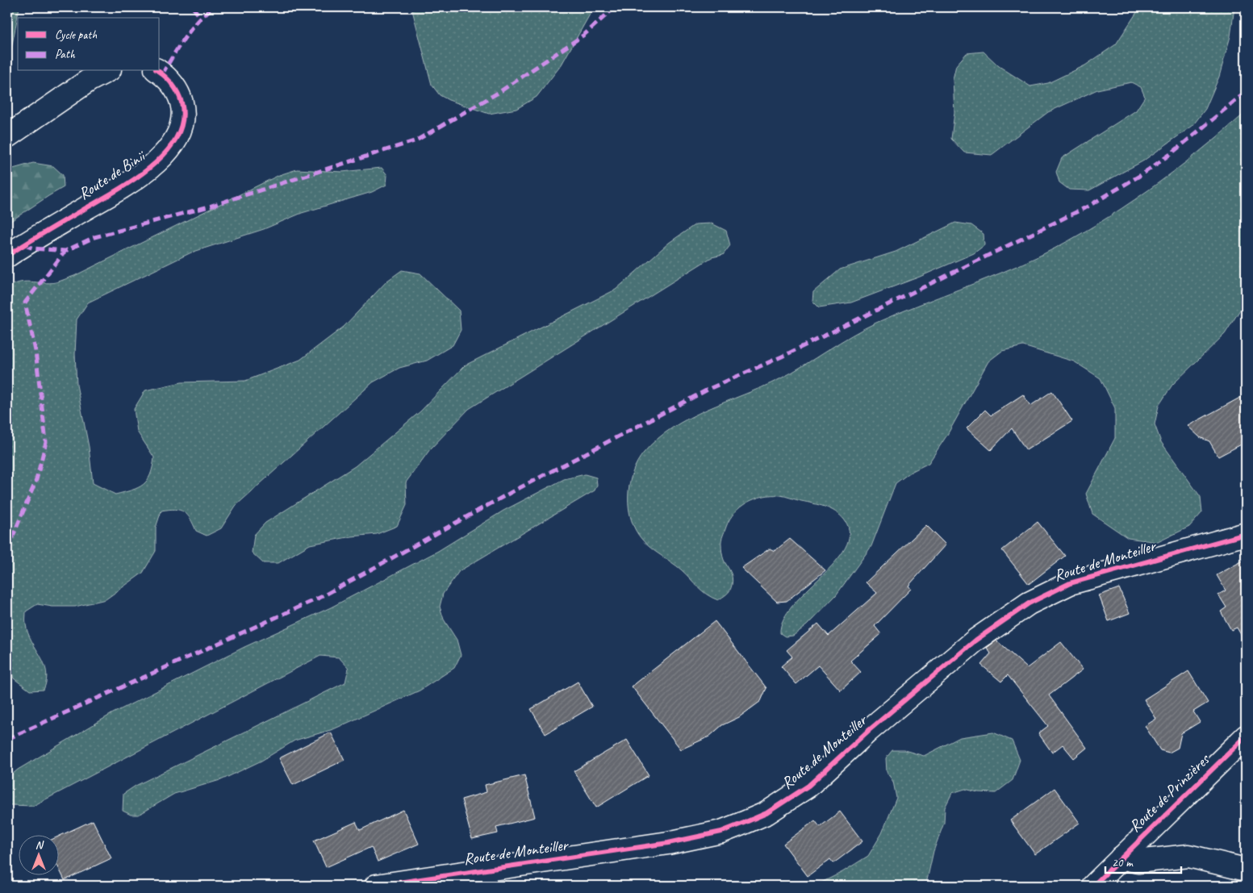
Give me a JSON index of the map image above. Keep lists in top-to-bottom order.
{
  "streets": {
    "street": ["Route de Binii", "Route de Monteiller", "Route de Prinzières"]
  },
  "legend": ["Cycle path", "Path"],
  "scale_bar": "20 m",
  "north": "top"
}
